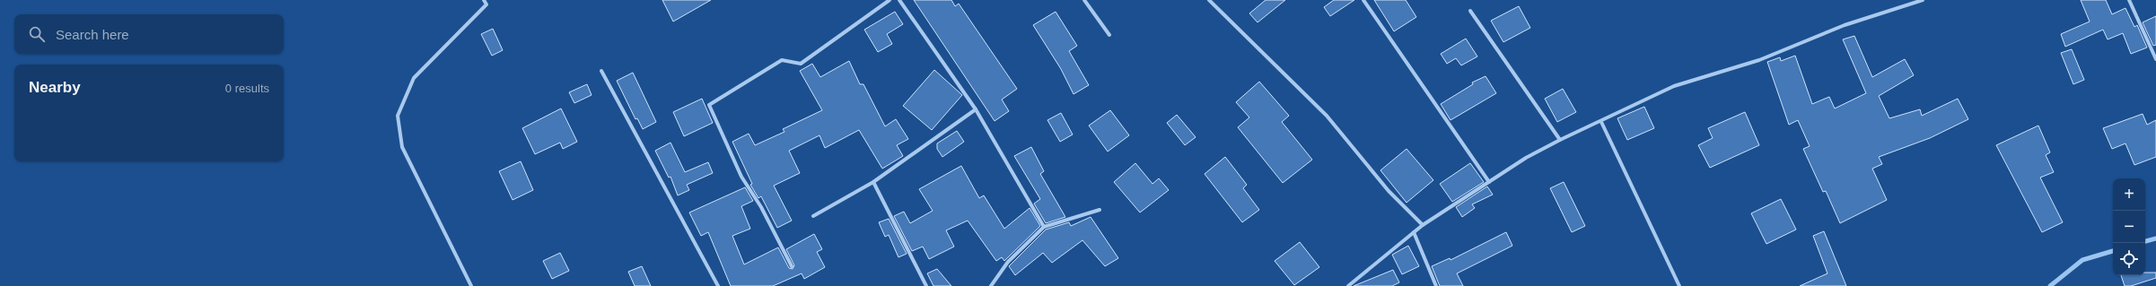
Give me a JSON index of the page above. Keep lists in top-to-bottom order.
{
  "page": {
    "search": "Search here",
    "heading": ["Nearby", "0 results"],
    "map_buttons": ["+", "−"]
  }
}
